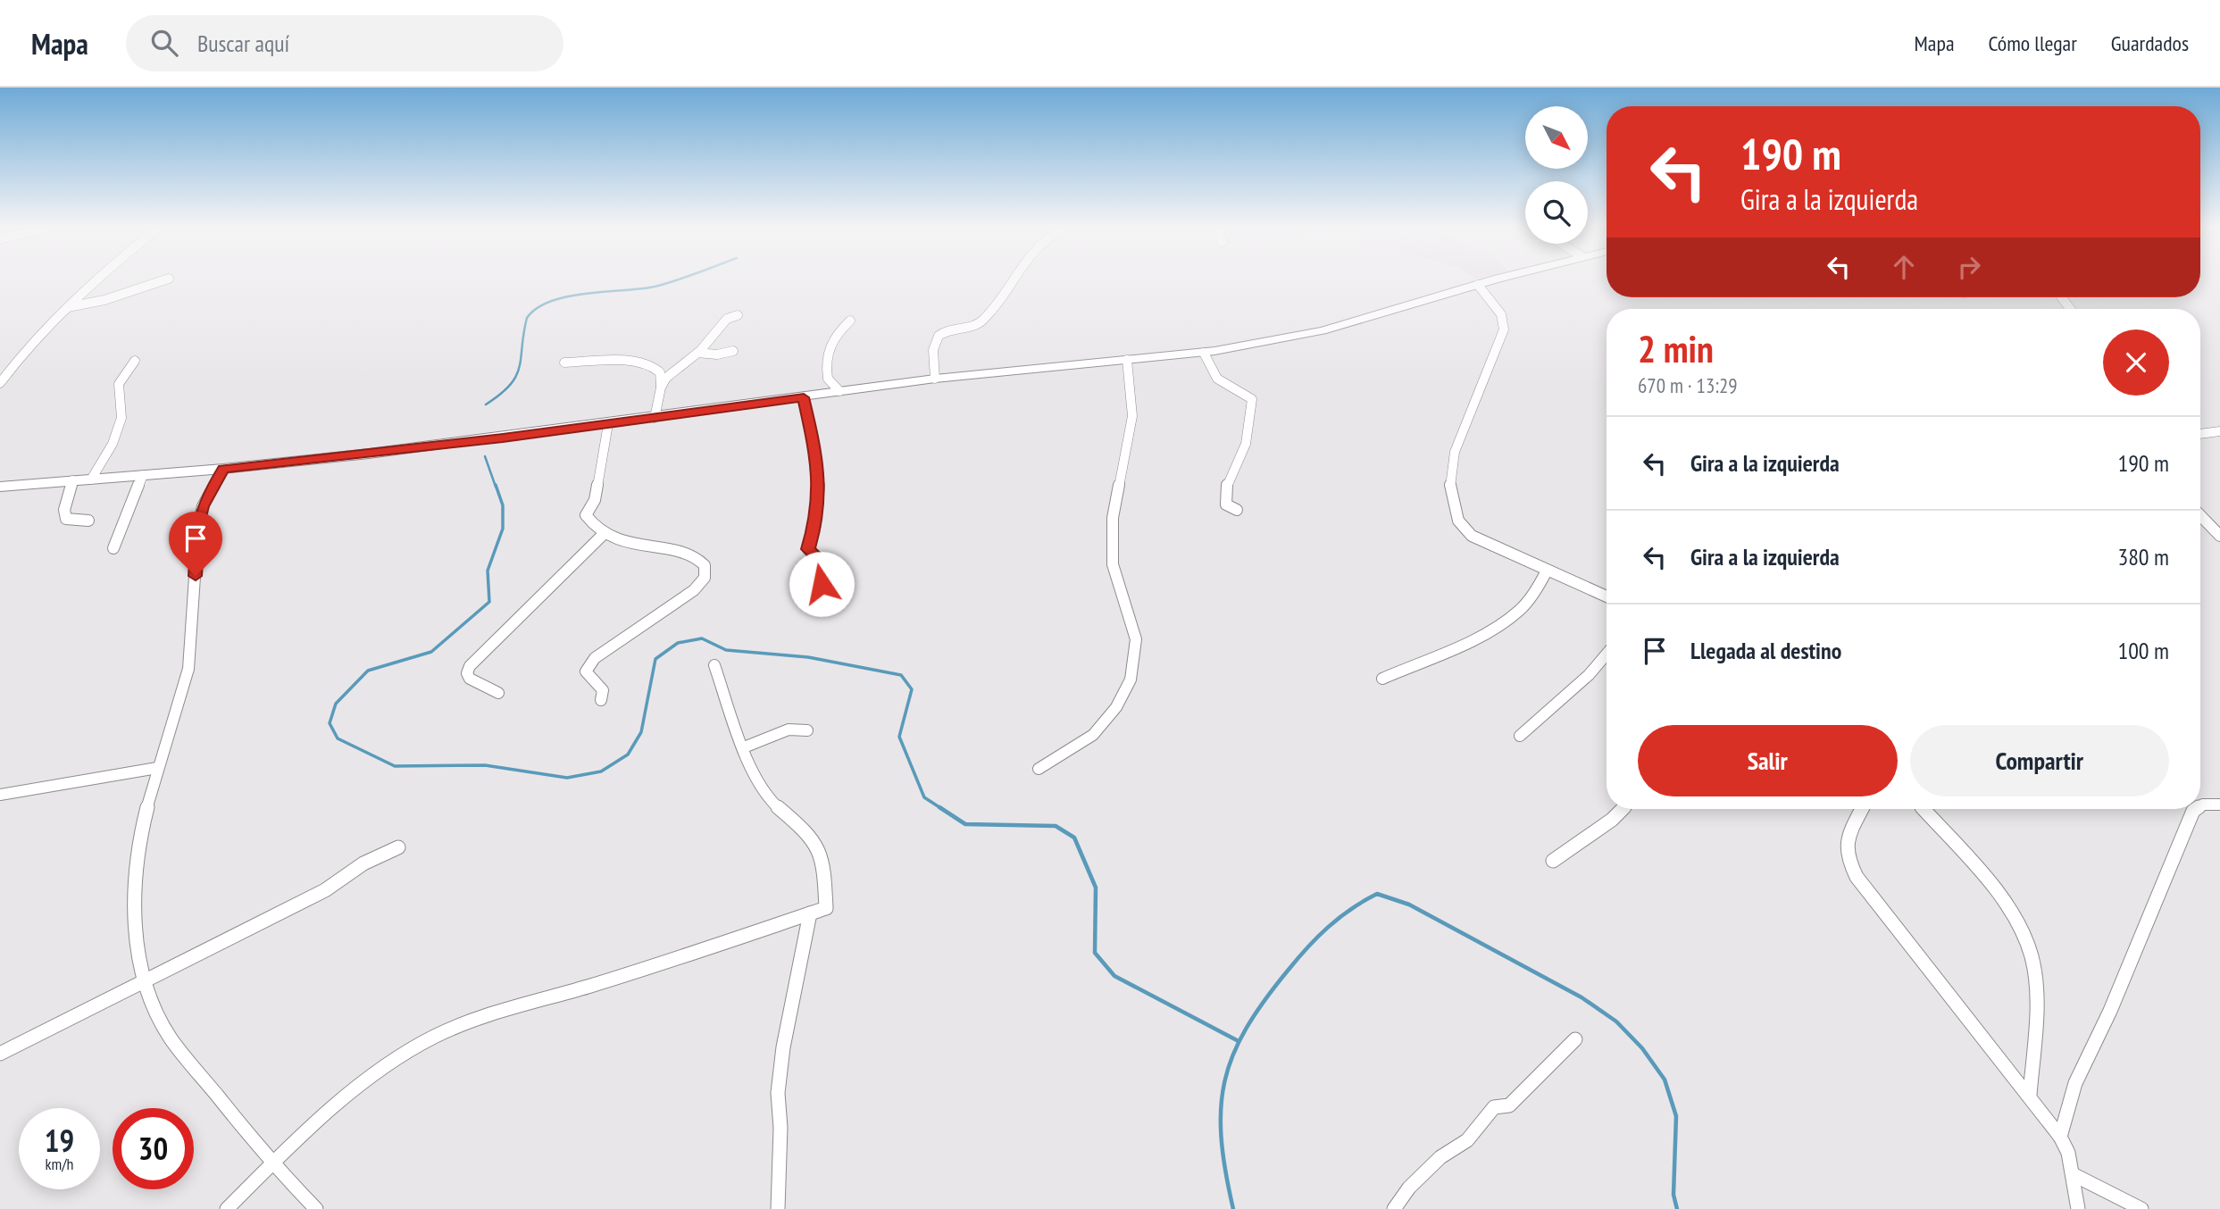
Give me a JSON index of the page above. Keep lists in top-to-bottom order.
{
  "north": "bottom right",
  "page": {
    "header": "Mapa",
    "search": "Buscar aquí",
    "nav": ["Mapa", "Cómo llegar", "Guardados"],
    "turn": ["190 m", "Gira a la izquierda"],
    "heading": ["2 min", "670 m · 13:29"],
    "list": [
      {
        "name": "Gira a la izquierda",
        "value": "190 m"
      },
      {
        "name": "Gira a la izquierda",
        "value": "380 m"
      },
      {
        "name": "Llegada al destino",
        "value": "100 m"
      }
    ],
    "buttons": ["Salir", "Compartir"],
    "speed": "19 km/h",
    "limit": "30"
  }
}
